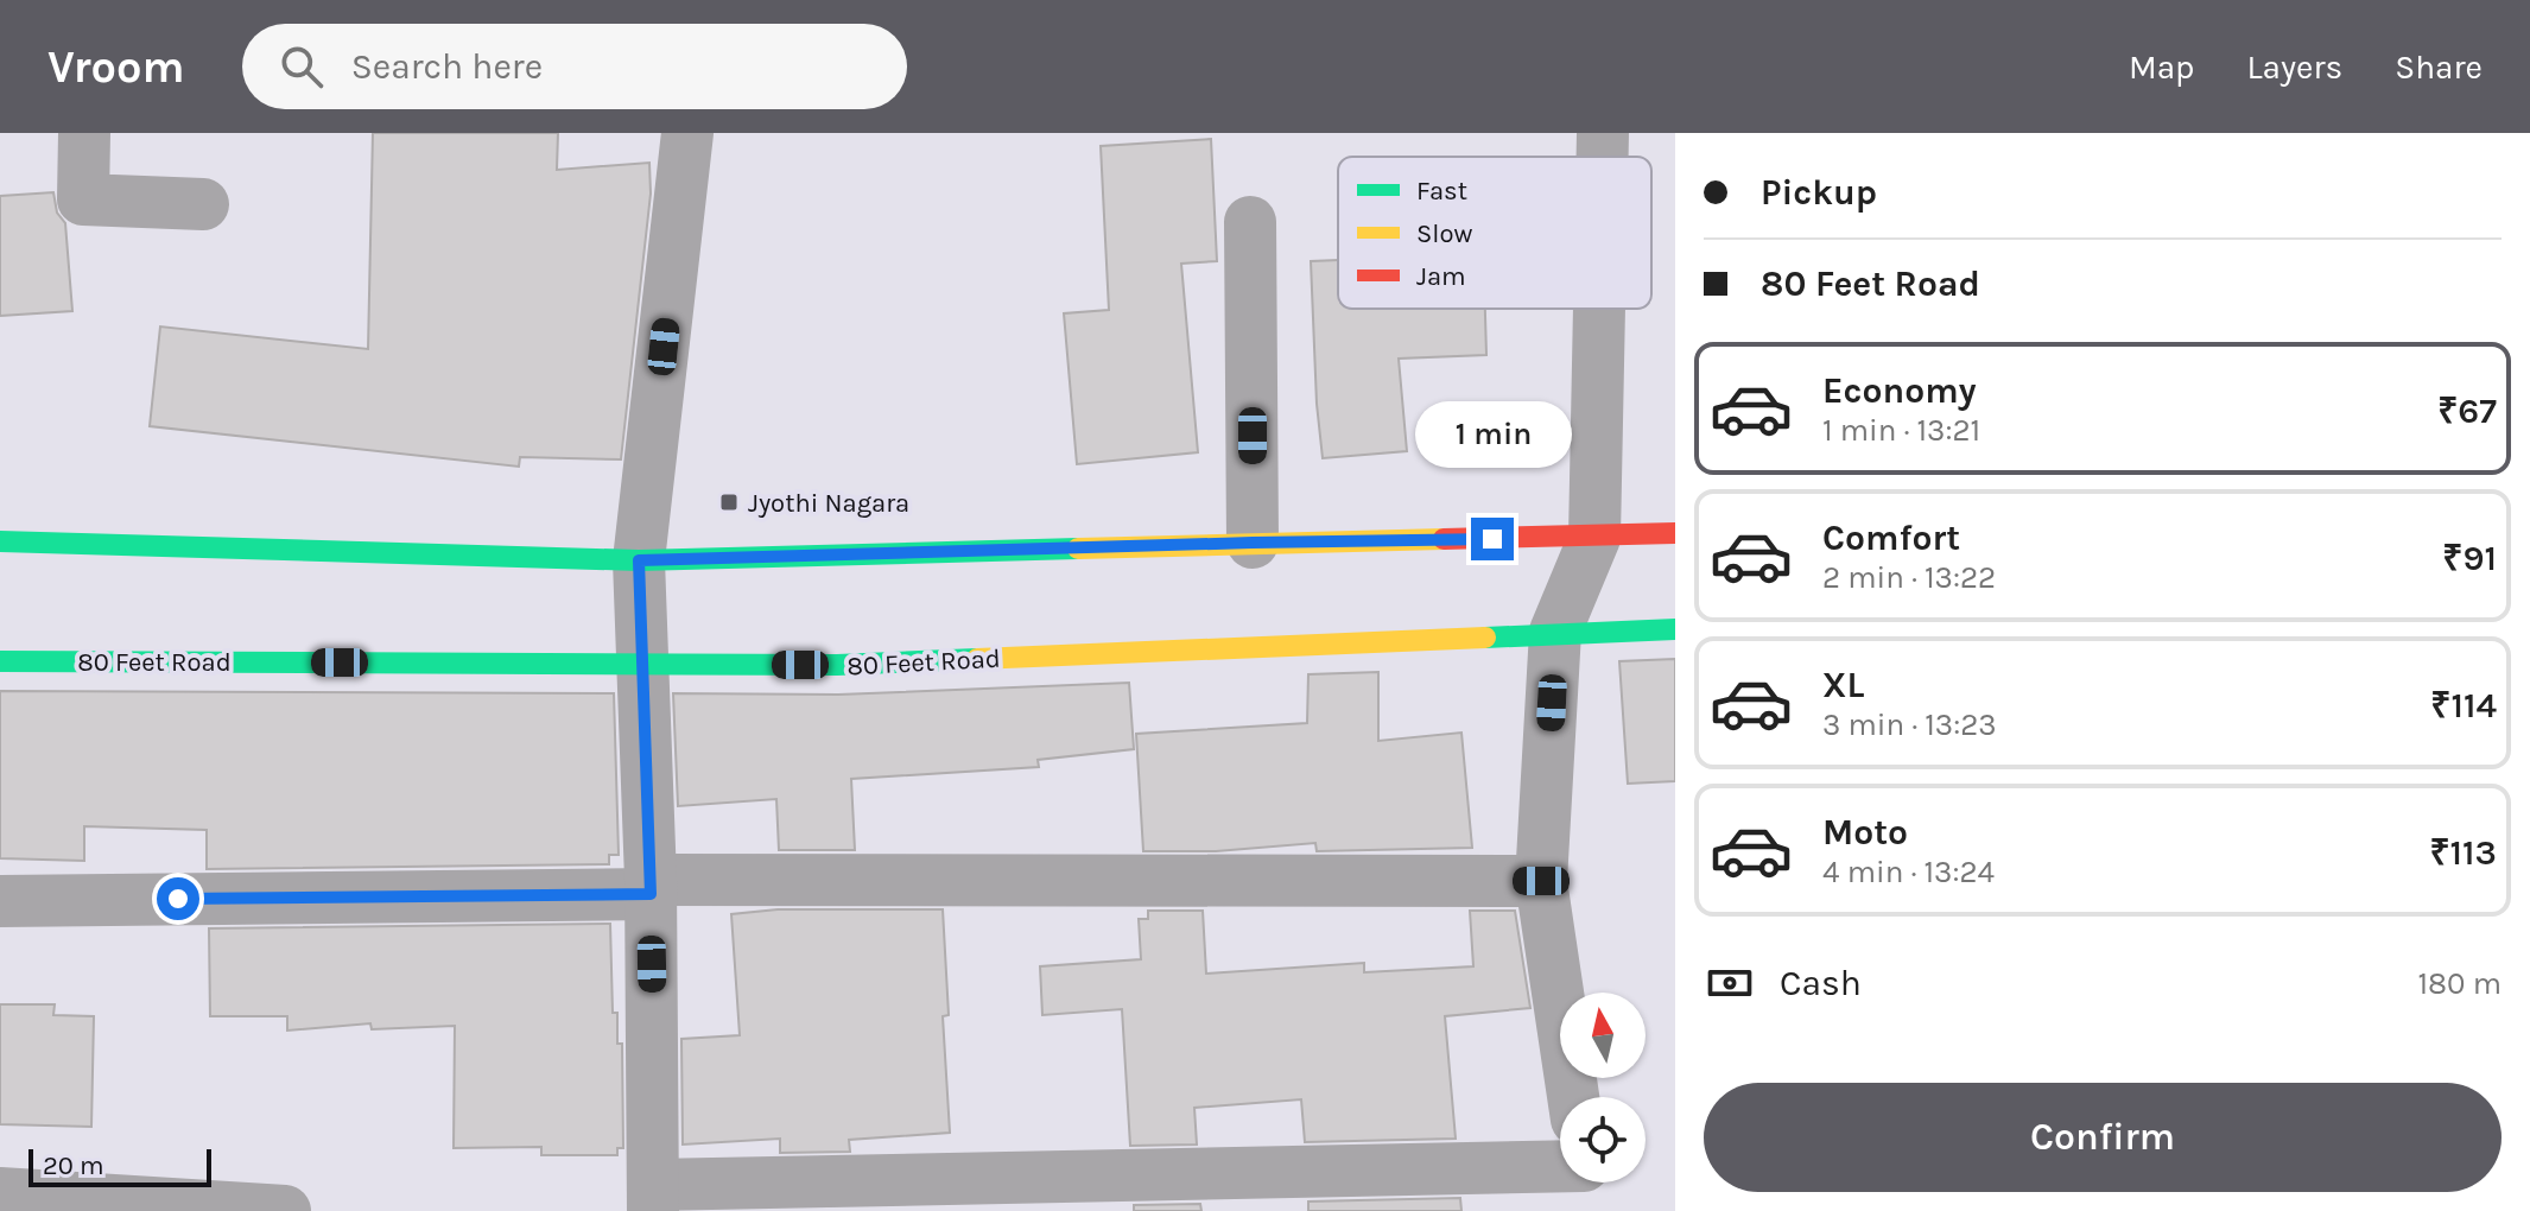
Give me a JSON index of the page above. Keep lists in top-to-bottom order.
{
  "streets": {
    "main road": ["80 Feet Road"]
  },
  "places": {
    "transit": ["Jyothi Nagara"]
  },
  "legend": ["Fast", "Slow", "Jam"],
  "scale_bar": "20 m",
  "north": "top",
  "page": {
    "header": "Vroom",
    "search": "Search here",
    "nav": ["Map", "Layers", "Share"],
    "banner": ["Pickup", "80 Feet Road"],
    "list": [
      {
        "name": "Economy",
        "note": "1 min · 13:21",
        "value": "₹67"
      },
      {
        "name": "Comfort",
        "note": "2 min · 13:22",
        "value": "₹91"
      },
      {
        "name": "XL",
        "note": "3 min · 13:23",
        "value": "₹114"
      },
      {
        "name": "Moto",
        "note": "4 min · 13:24",
        "value": "₹113"
      }
    ],
    "bubble": "1 min",
    "pay": ["Cash", "180 m"],
    "buttons": "Confirm",
    "scale": "20 m"
  }
}
